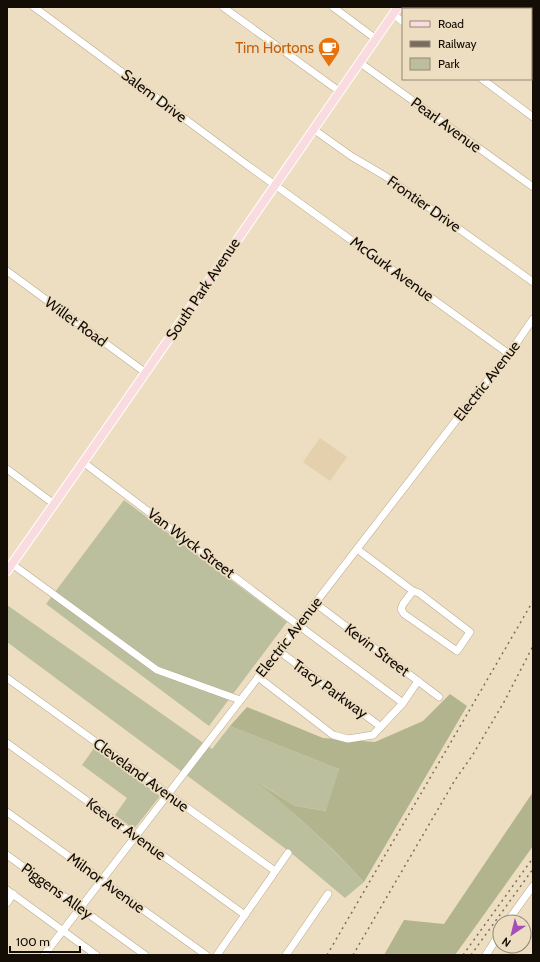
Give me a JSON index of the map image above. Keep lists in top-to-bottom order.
{
  "streets": {
    "main road": ["South Park Avenue"],
    "street": [
      "Salem Drive",
      "Pearl Avenue",
      "Frontier Drive",
      "McGurk Avenue",
      "Willet Road",
      "Electric Avenue",
      "Van Wyck Street",
      "Kevin Street",
      "Tracy Parkway",
      "Cleveland Avenue",
      "Keever Avenue",
      "Milnor Avenue",
      "Piggens Alley"
    ]
  },
  "crossings": [
    ["Salem Drive", "McGurk Avenue"],
    ["Salem Drive", "South Park Avenue"],
    ["Pearl Avenue", "South Park Avenue"],
    ["Frontier Drive", "South Park Avenue"],
    ["McGurk Avenue", "South Park Avenue"],
    ["McGurk Avenue", "Electric Avenue"],
    ["South Park Avenue", "Willet Road"],
    ["South Park Avenue", "Van Wyck Street"],
    ["Electric Avenue", "Van Wyck Street"],
    ["Electric Avenue", "Kevin Street"],
    ["Electric Avenue", "Tracy Parkway"],
    ["Electric Avenue", "Cleveland Avenue"],
    ["Electric Avenue", "Keever Avenue"],
    ["Electric Avenue", "Milnor Avenue"],
    ["Electric Avenue", "Piggens Alley"]
  ],
  "places": {
    "cafe": ["Tim Hortons"]
  },
  "legend": ["Road", "Railway", "Park"],
  "scale_bar": "100 m",
  "north": "bottom left"
}
